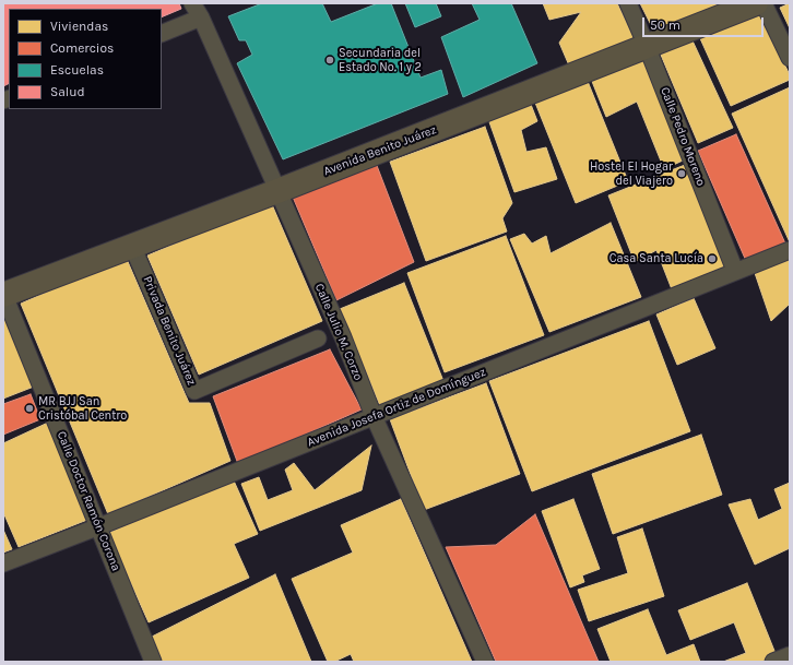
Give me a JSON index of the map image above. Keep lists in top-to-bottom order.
{
  "streets": {
    "street": [
      "Calle Pedro Moreno",
      "Avenida Benito Juárez",
      "Privada Benito Juárez",
      "Calle Julio M. Corzo",
      "Avenida Josefa Ortiz de Domínguez",
      "Calle Doctor Ramón Corona"
    ]
  },
  "crossings": [
    ["Calle Pedro Moreno", "Avenida Benito Juárez"],
    ["Calle Pedro Moreno", "Avenida Josefa Ortiz de Domínguez"],
    ["Avenida Benito Juárez", "Privada Benito Juárez"],
    ["Avenida Benito Juárez", "Calle Julio M. Corzo"],
    ["Avenida Benito Juárez", "Calle Doctor Ramón Corona"],
    ["Calle Julio M. Corzo", "Avenida Josefa Ortiz de Domínguez"],
    ["Avenida Josefa Ortiz de Domínguez", "Calle Doctor Ramón Corona"]
  ],
  "places": [
    "Secundaria del Estado No. 1 y 2",
    "Hostel El Hogar del Viajero",
    "Casa Santa Lucía",
    "MR BJJ San Cristóbal Centro"
  ],
  "legend": [
    "Viviendas",
    "Comercios",
    "Escuelas",
    "Salud"
  ],
  "scale_bar": "50 m"
}
